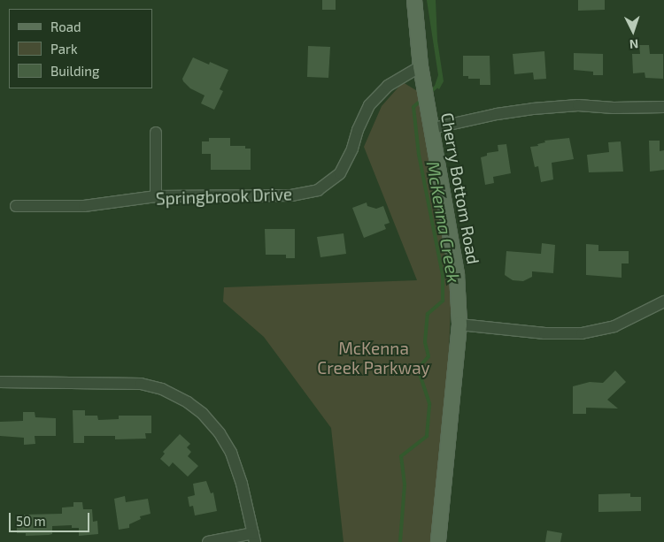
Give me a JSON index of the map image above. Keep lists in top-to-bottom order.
{
  "streets": {
    "main road": ["Cherry Bottom Road"],
    "street": ["Springbrook Drive"]
  },
  "crossings": [
    ["Cherry Bottom Road", "Springbrook Drive"]
  ],
  "water": ["McKenna Creek"],
  "parks": ["McKenna Creek Parkway"],
  "legend": ["Road", "Park", "Building"],
  "scale_bar": "50 m",
  "north": "bottom"
}
